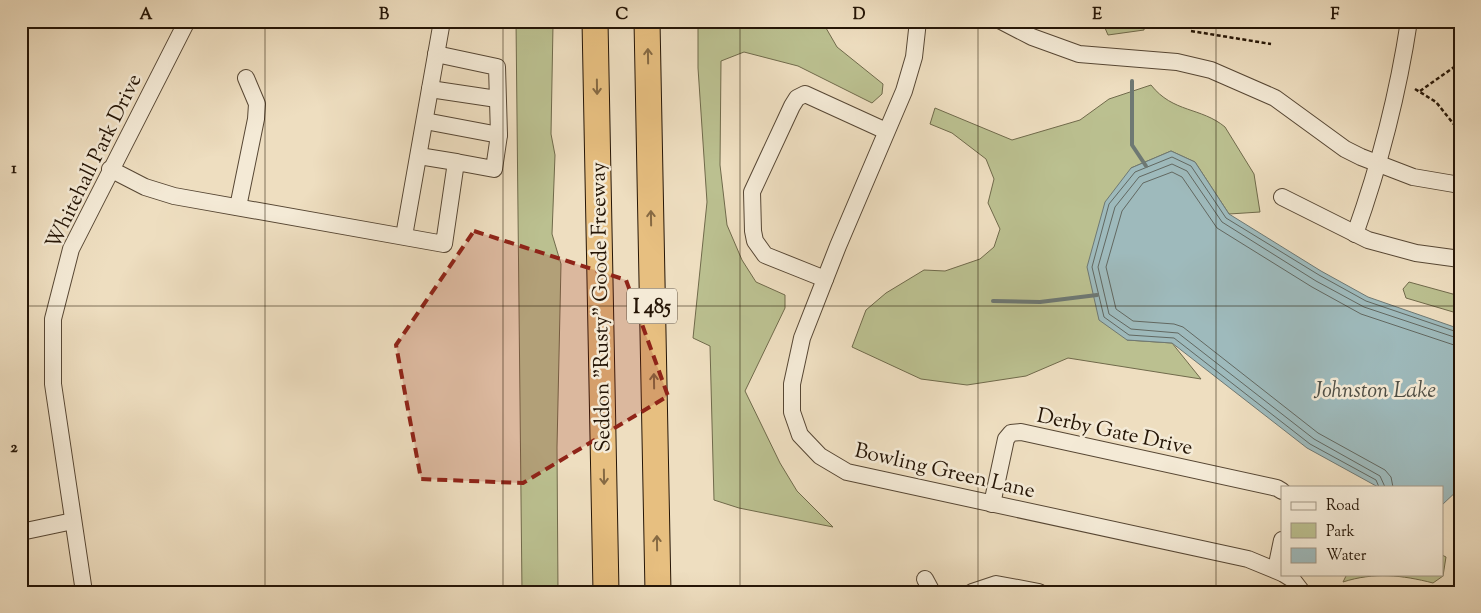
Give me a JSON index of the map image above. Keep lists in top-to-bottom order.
{
  "streets": {
    "highway": ["I 485", "Seddon \"Rusty\" Goode Freeway"],
    "street": ["Whitehall Park Drive", "Derby Gate Drive", "Bowling Green Lane"]
  },
  "crossings": [
    ["Derby Gate Drive", "Bowling Green Lane"]
  ],
  "water": ["Johnston Lake"],
  "legend": ["Road", "Park", "Water"],
  "grid": {
    "columns": [
      "A",
      "B",
      "C",
      "D",
      "E",
      "F"
    ],
    "rows": ["1", "2"]
  }
}
